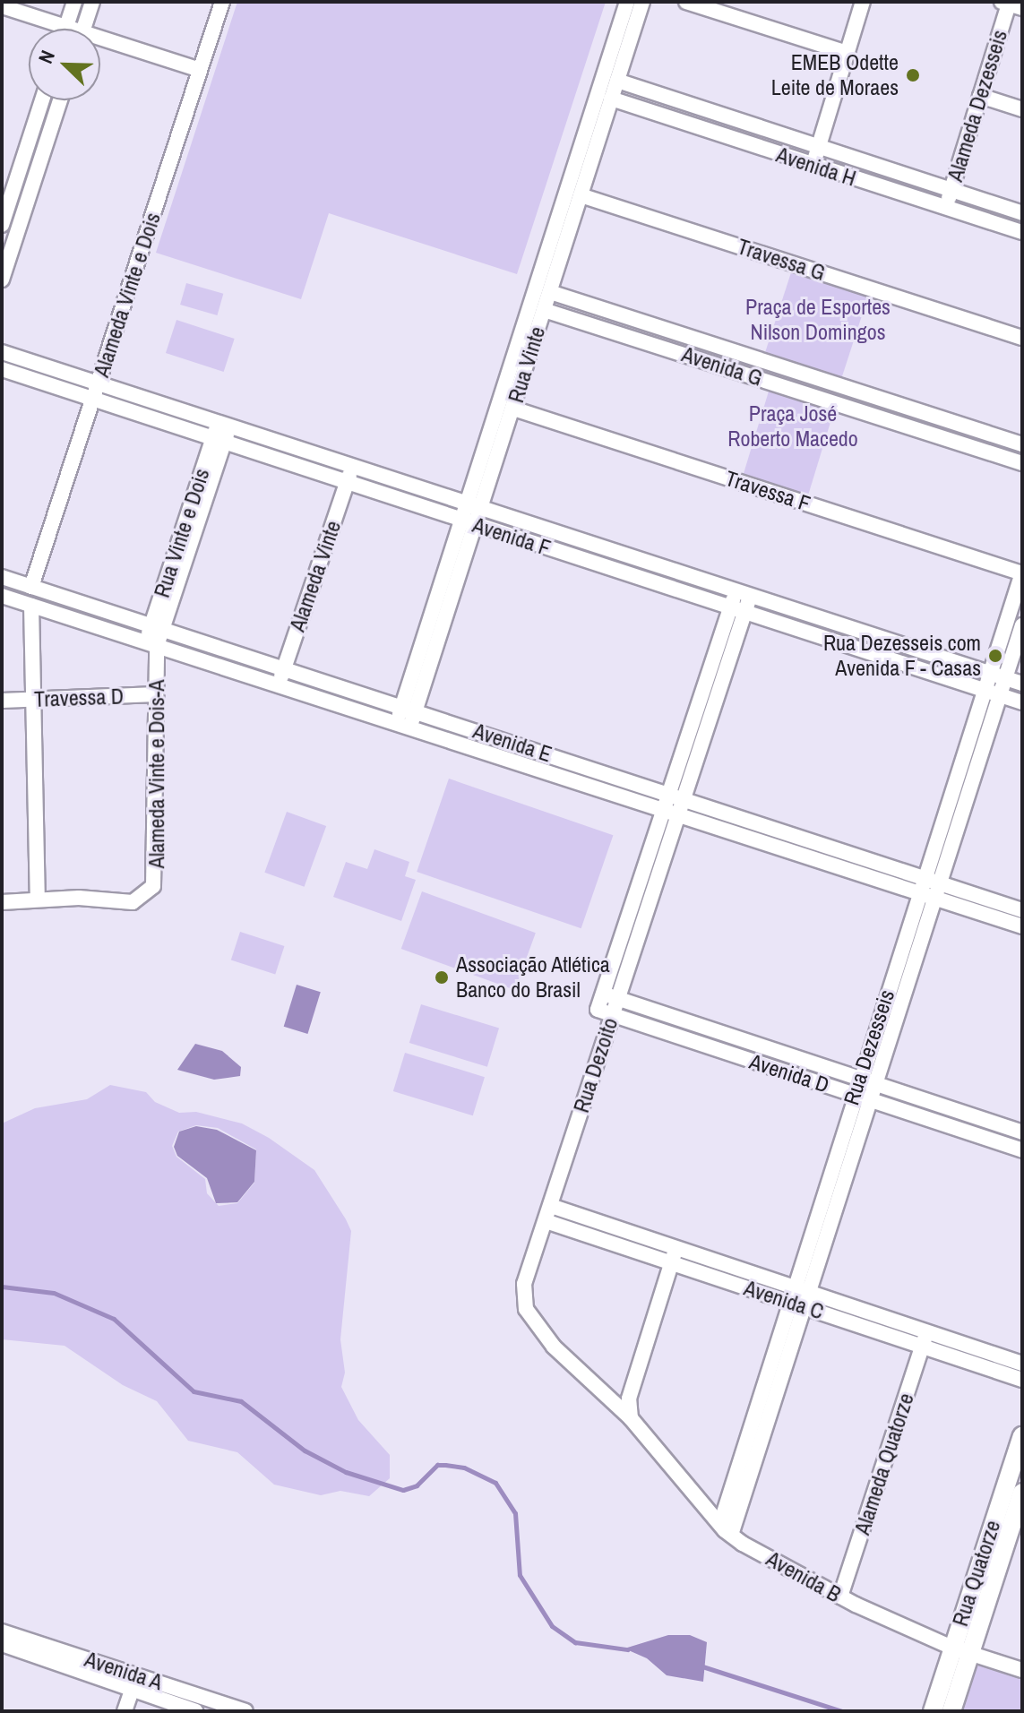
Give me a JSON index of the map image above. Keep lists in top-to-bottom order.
{
  "streets": {
    "street": [
      "Alameda Dezesseis",
      "Avenida H",
      "Travessa G",
      "Alameda Vinte e Dois",
      "Rua Vinte",
      "Avenida G",
      "Travessa F",
      "Rua Vinte e Dois",
      "Avenida F",
      "Alameda Vinte",
      "Travessa D",
      "Avenida E",
      "Alameda Vinte e Dois-A",
      "Rua Dezesseis",
      "Rua Dezoito",
      "Avenida D",
      "Avenida C",
      "Alameda Quatorze",
      "Rua Quatorze",
      "Avenida B",
      "Avenida A"
    ]
  },
  "crossings": [
    ["Alameda Dezesseis", "Avenida H"],
    ["Avenida H", "Rua Vinte"],
    ["Travessa G", "Rua Vinte"],
    ["Alameda Vinte e Dois", "Avenida F"],
    ["Alameda Vinte e Dois", "Avenida E"],
    ["Rua Vinte", "Avenida G"],
    ["Rua Vinte", "Travessa F"],
    ["Rua Vinte", "Avenida F"],
    ["Rua Vinte", "Avenida E"],
    ["Travessa F", "Rua Dezesseis"],
    ["Rua Vinte e Dois", "Avenida F"],
    ["Rua Vinte e Dois", "Avenida E"],
    ["Rua Vinte e Dois", "Alameda Vinte e Dois-A"],
    ["Avenida F", "Alameda Vinte"],
    ["Avenida F", "Rua Dezesseis"],
    ["Avenida F", "Rua Dezoito"],
    ["Alameda Vinte", "Avenida E"],
    ["Travessa D", "Alameda Vinte e Dois-A"],
    ["Avenida E", "Alameda Vinte e Dois-A"],
    ["Avenida E", "Rua Dezesseis"],
    ["Avenida E", "Rua Dezoito"],
    ["Rua Dezesseis", "Avenida D"],
    ["Rua Dezesseis", "Avenida C"],
    ["Rua Dezesseis", "Avenida B"],
    ["Rua Dezoito", "Avenida D"],
    ["Rua Dezoito", "Avenida C"],
    ["Rua Dezoito", "Avenida B"],
    ["Avenida C", "Alameda Quatorze"],
    ["Alameda Quatorze", "Avenida B"],
    ["Rua Quatorze", "Avenida B"]
  ],
  "parks": ["Praça de Esportes Nilson Domingos", "Praça José Roberto Macedo"],
  "places": ["EMEB Odette Leite de Moraes", "Rua Dezesseis com Avenida F - Casas", "Associação Atlética Banco do Brasil"],
  "north": "top left"
}
